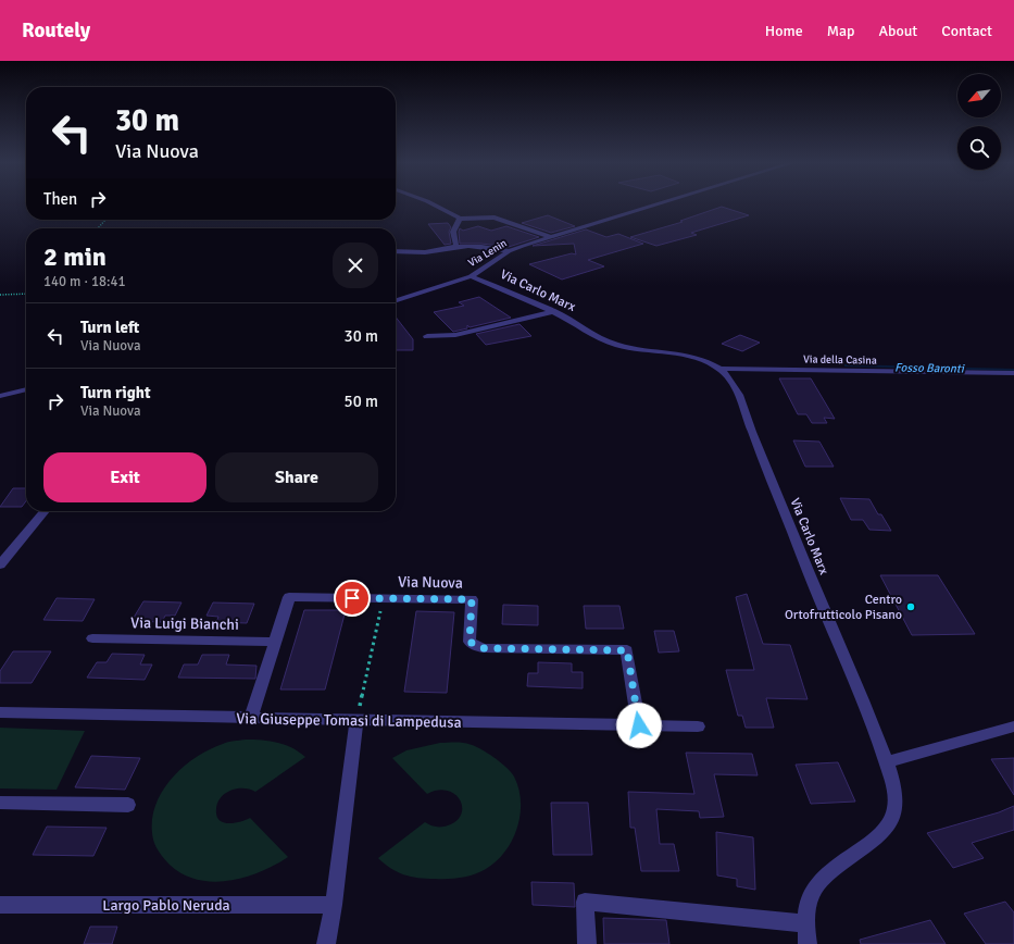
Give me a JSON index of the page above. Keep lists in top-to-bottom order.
{
  "streets": {
    "street": [
      "Via Lenin",
      "Via Carlo Marx",
      "Via della Casina",
      "Via Nuova",
      "Via Luigi Bianchi",
      "Via Giuseppe Tomasi di Lampedusa",
      "Largo Pablo Neruda"
    ]
  },
  "crossings": [
    ["Via Lenin", "Via Carlo Marx"],
    ["Via Carlo Marx", "Via della Casina"],
    ["Via Nuova", "Via Luigi Bianchi"],
    ["Via Nuova", "Via Giuseppe Tomasi di Lampedusa"]
  ],
  "water": ["Fosso Baronti"],
  "places": ["Centro Ortofrutticolo Pisano"],
  "north": "bottom left",
  "page": {
    "header": "Routely",
    "nav": [
      "Home",
      "Map",
      "About",
      "Contact"
    ],
    "turn": ["30 m", "Via Nuova"],
    "then": "Then",
    "heading": ["2 min", "140 m · 18:41"],
    "list": [
      {
        "name": "Turn left",
        "note": "Via Nuova",
        "value": "30 m"
      },
      {
        "name": "Turn right",
        "note": "Via Nuova",
        "value": "50 m"
      }
    ],
    "buttons": ["Exit", "Share"]
  }
}
